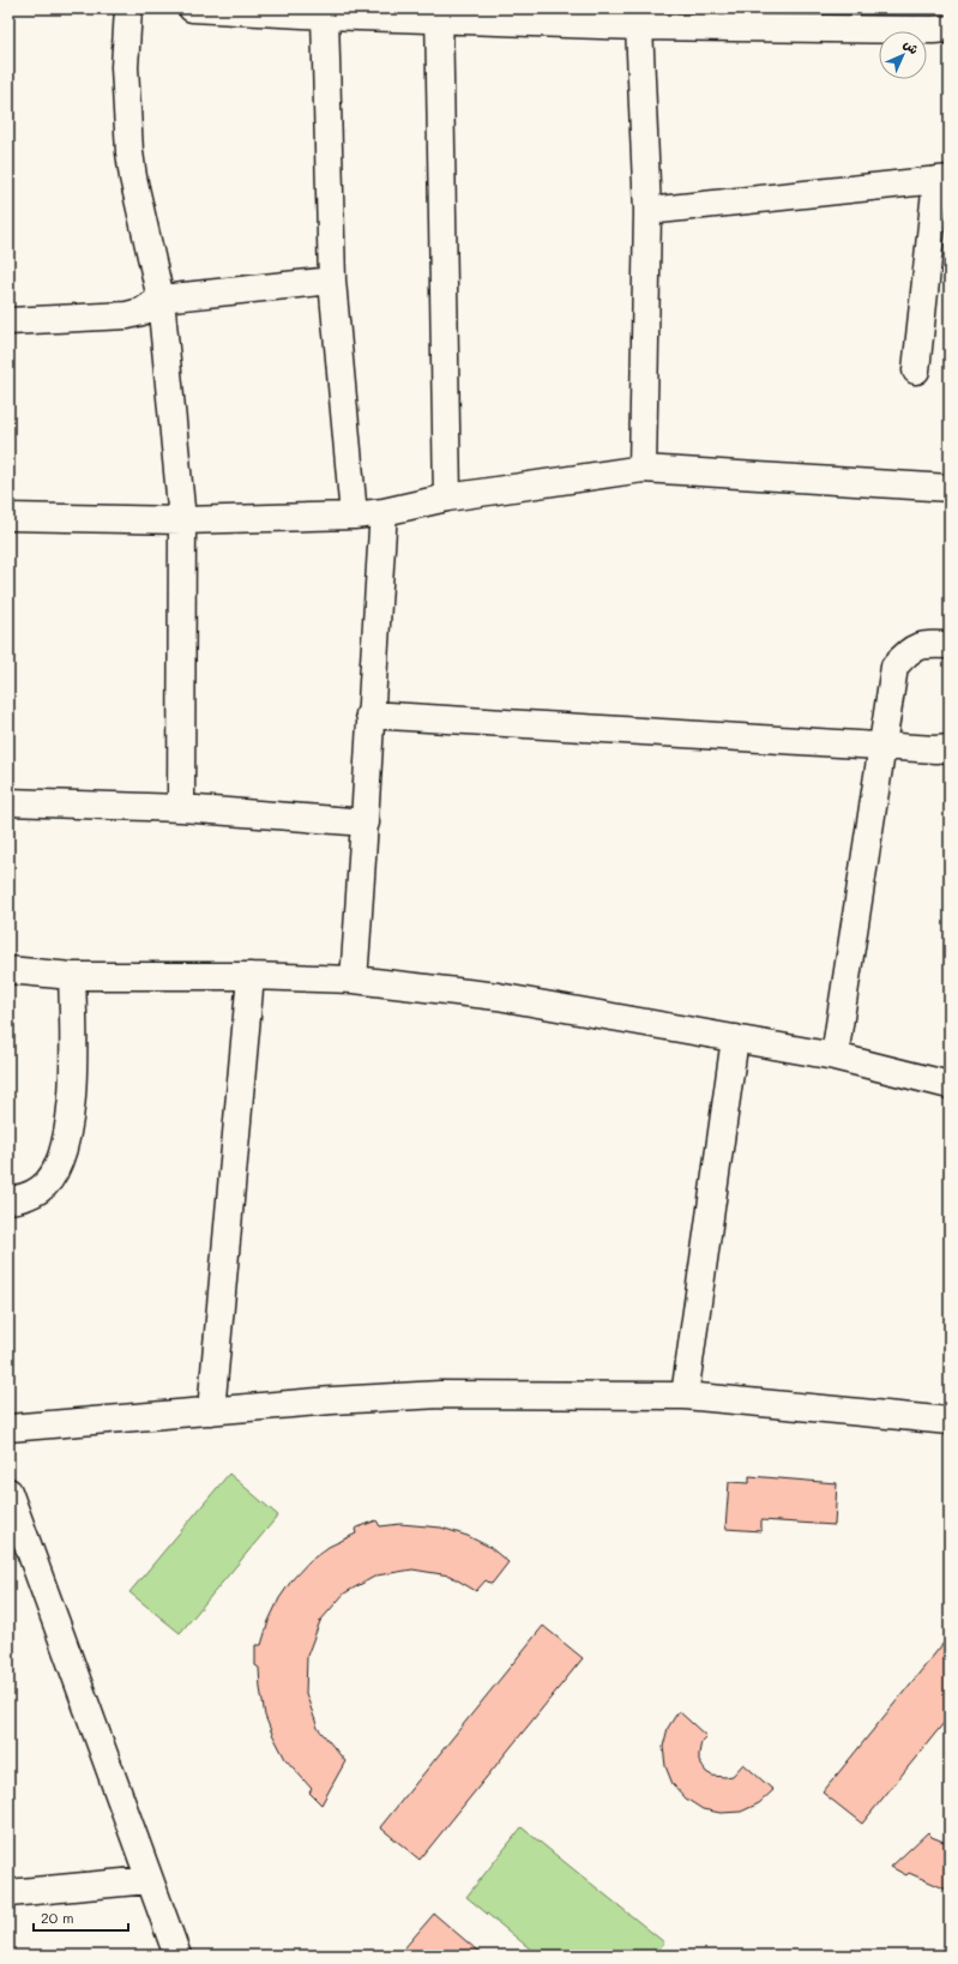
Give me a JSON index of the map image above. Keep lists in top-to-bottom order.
{
  "scale_bar": "20 m",
  "north": "top right"
}
